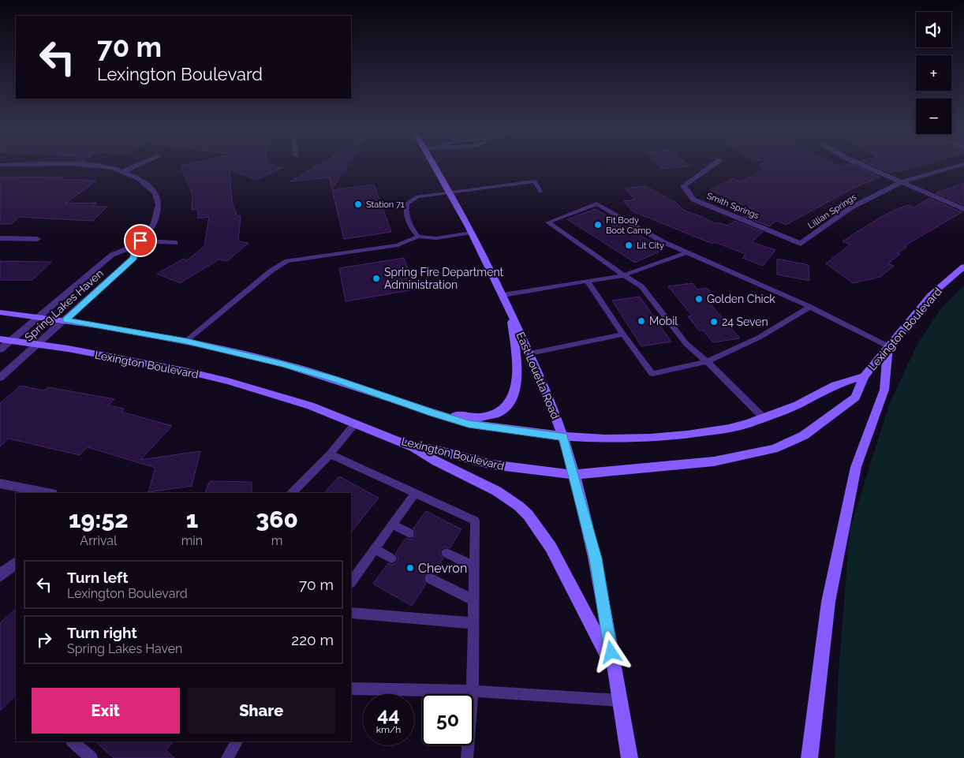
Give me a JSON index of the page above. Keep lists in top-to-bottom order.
{
  "streets": {
    "main road": ["Lexington Boulevard", "East Louetta Road"],
    "street": ["Smith Springs", "Lillian Springs", "Spring Lakes Haven"]
  },
  "crossings": [
    ["Smith Springs", "Lillian Springs"],
    ["Spring Lakes Haven", "Lexington Boulevard"],
    ["Lexington Boulevard", "East Louetta Road"]
  ],
  "places": [
    "Station 71",
    "Fit Body Boot Camp",
    "Lit City",
    "Spring Fire Department Administration",
    "Golden Chick",
    "Mobil",
    "24 Seven",
    "Chevron"
  ],
  "page": {
    "map_buttons": ["+", "−"],
    "turn": ["70 m", "Lexington Boulevard"],
    "eta": [
      "19:52",
      "Arrival",
      "1",
      "min",
      "360",
      "m"
    ],
    "list": [
      {
        "name": "Turn left",
        "note": "Lexington Boulevard",
        "value": "70 m"
      },
      {
        "name": "Turn right",
        "note": "Spring Lakes Haven",
        "value": "220 m"
      }
    ],
    "buttons": ["Exit", "Share"],
    "speed": "44 km/h",
    "limit": "50"
  }
}
